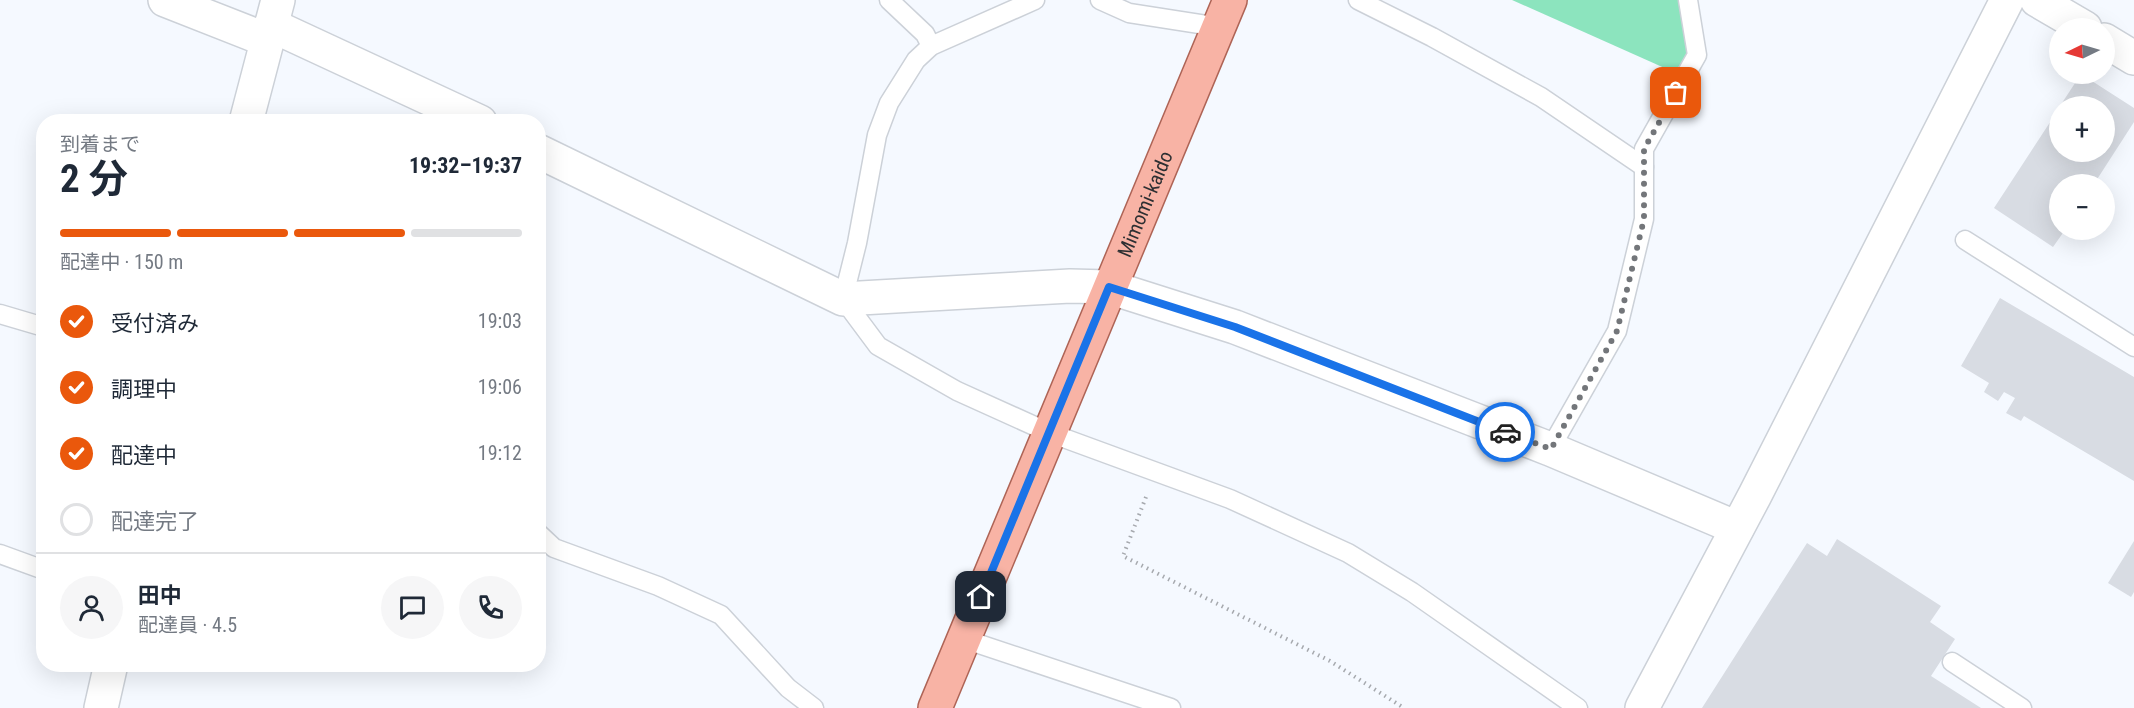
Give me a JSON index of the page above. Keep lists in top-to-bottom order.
{
  "streets": {
    "main road": ["Mimomi-kaido"]
  },
  "north": "left",
  "page": {
    "map_buttons": ["+", "−"],
    "heading": ["2 分", "到着まで", "19:32–19:37"],
    "panel": ["田中", "配達員 · 4.5"],
    "bar": "配達中 · 150 m",
    "list": [
      ["受付済み", "19:03"],
      ["調理中", "19:06"],
      ["配達中", "19:12"],
      "配達完了"
    ]
  }
}
